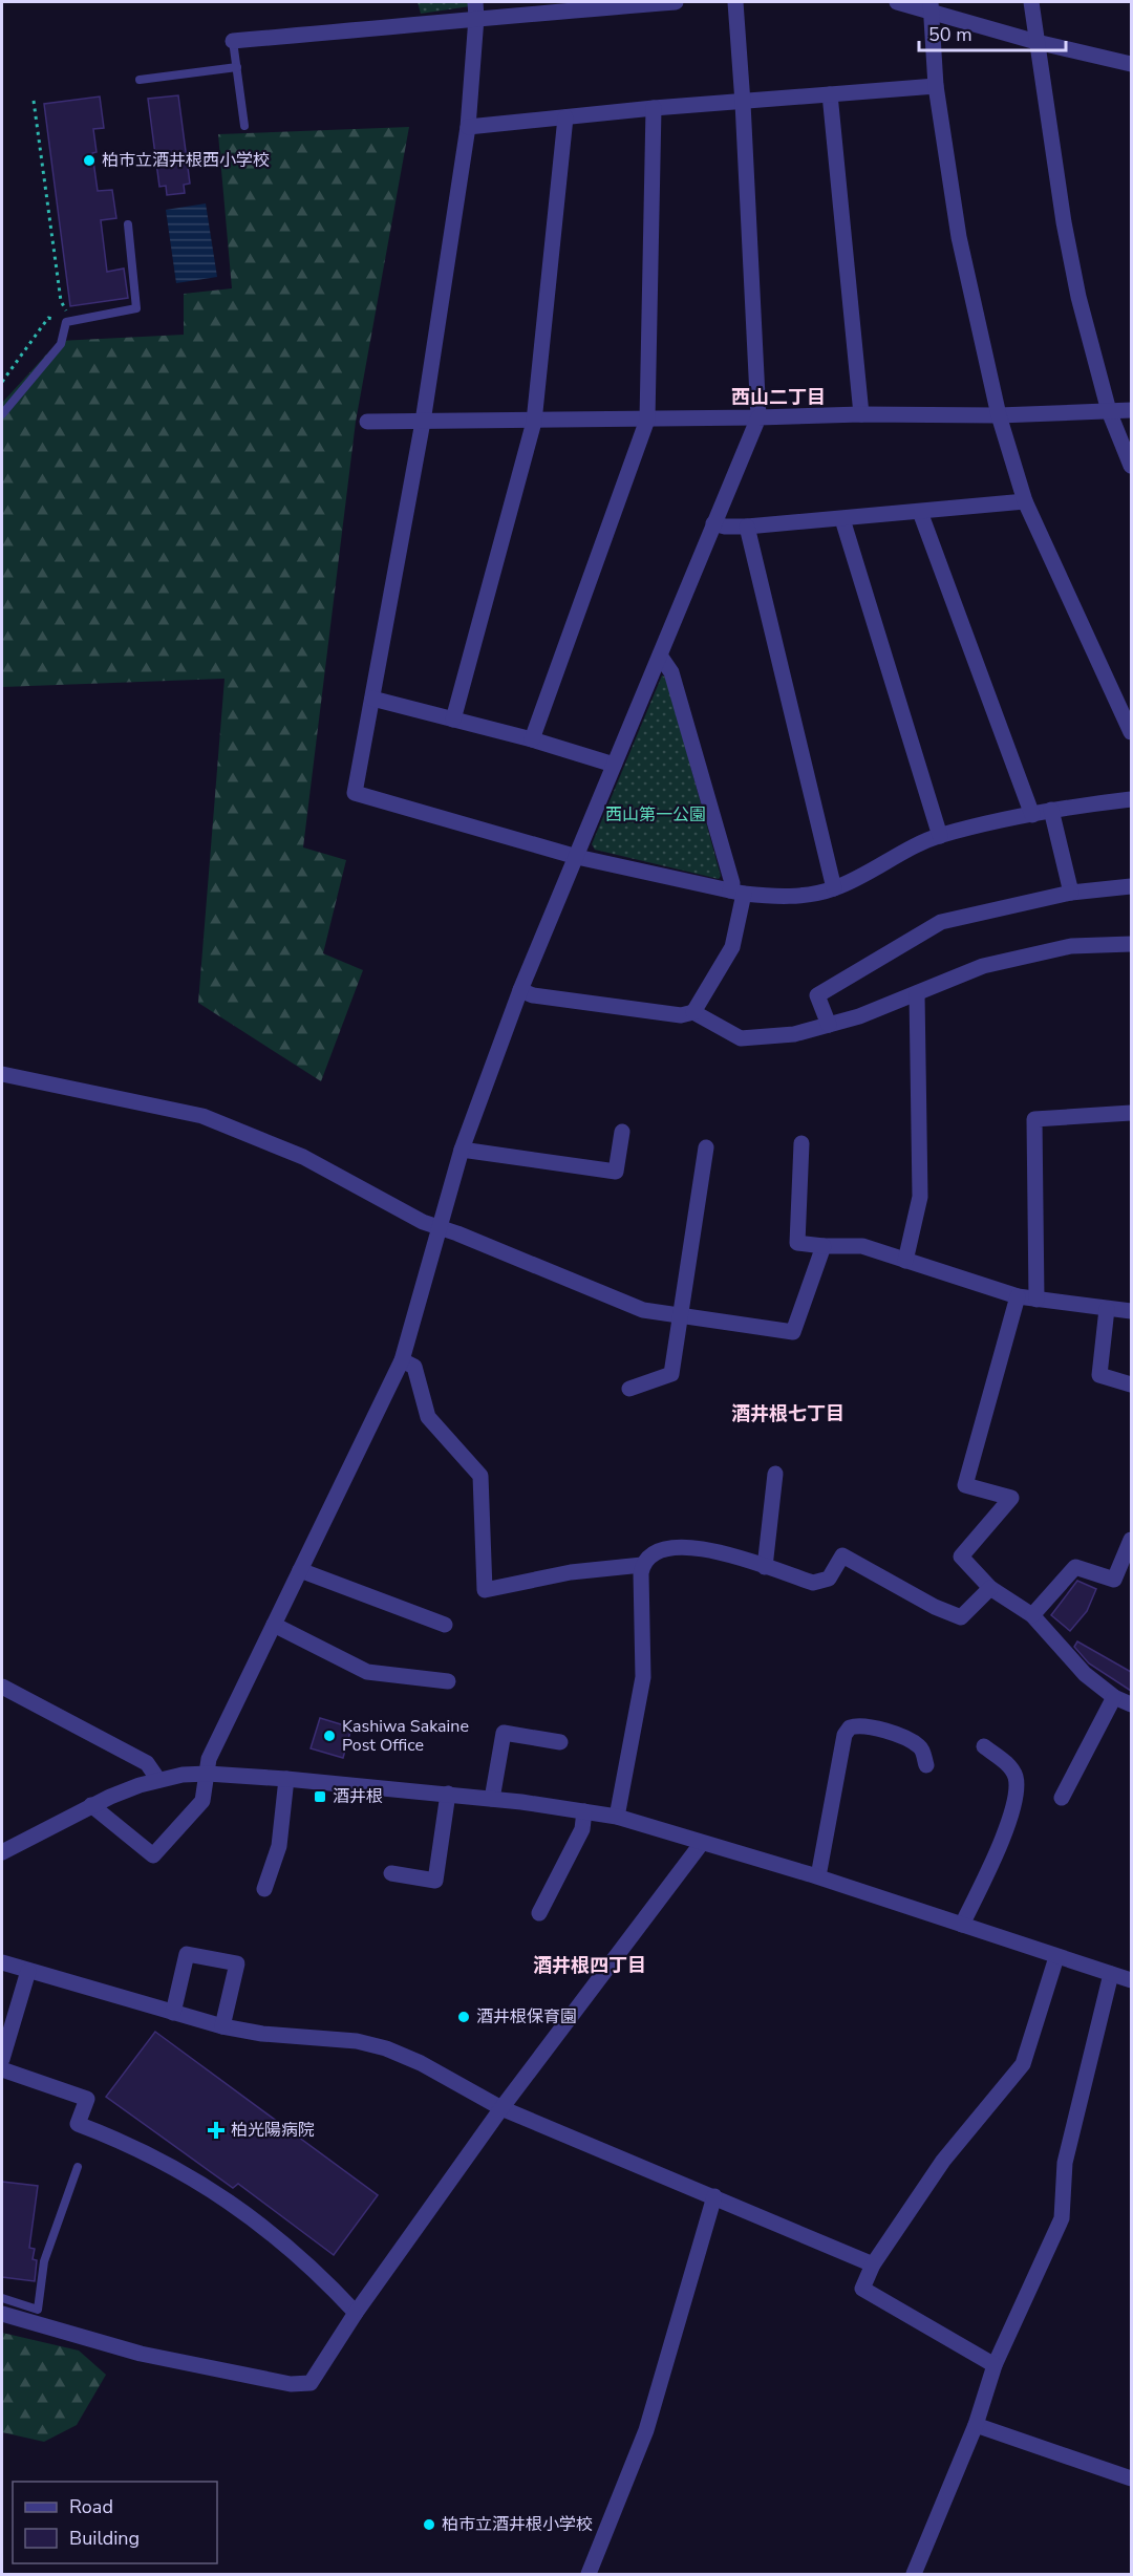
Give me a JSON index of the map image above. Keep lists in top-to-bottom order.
{
  "districts": ["西山二丁目", "酒井根七丁目", "酒井根四丁目"],
  "parks": ["西山第一公園"],
  "places": {
    "other": [
      "柏市立酒井根西小学校",
      "Kashiwa Sakaine Post Office",
      "酒井根保育園",
      "柏市立酒井根小学校"
    ],
    "transit": ["酒井根"],
    "health": ["柏光陽病院"]
  },
  "legend": ["Road", "Building"],
  "scale_bar": "50 m"
}
